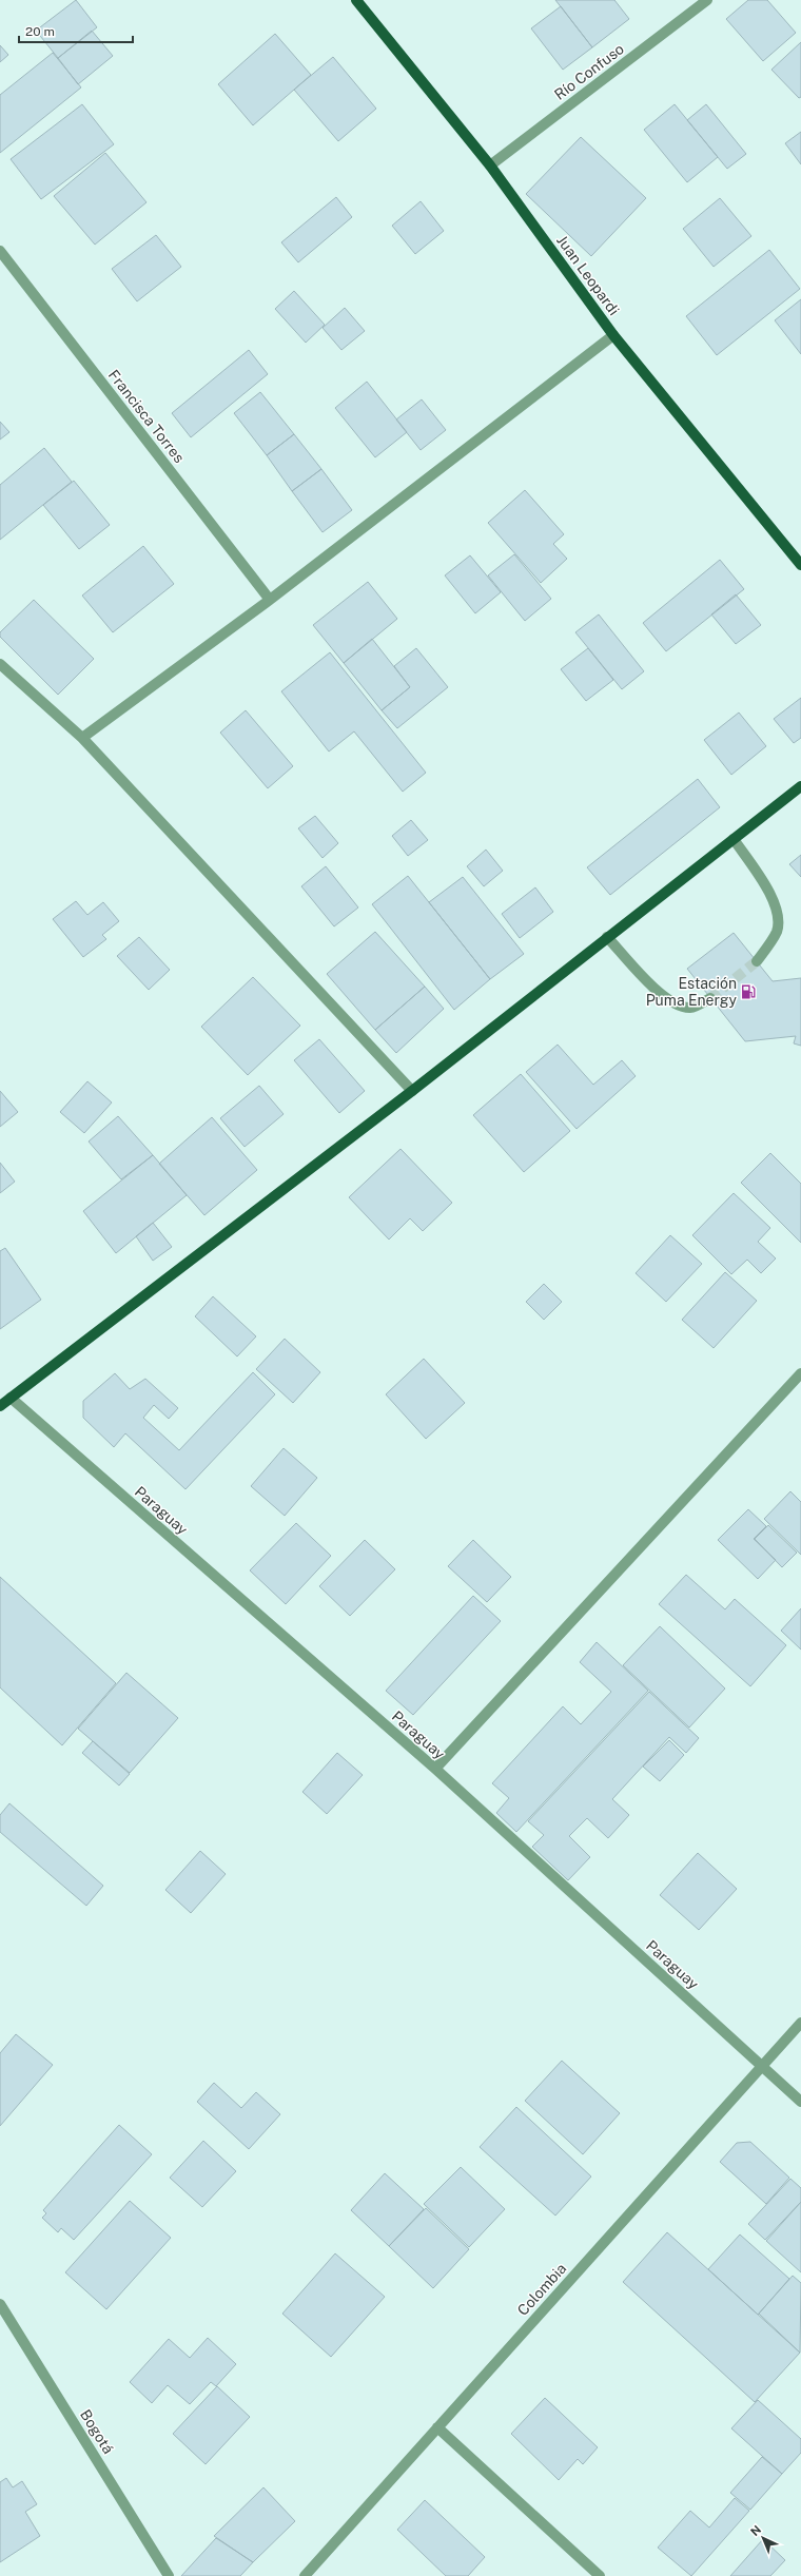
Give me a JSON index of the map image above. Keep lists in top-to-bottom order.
{
  "streets": {
    "main road": ["Juan Leopardi"],
    "street": [
      "Río Confuso",
      "Francisca Torres",
      "Paraguay",
      "Colombia",
      "Bogotá"
    ]
  },
  "crossings": [
    ["Río Confuso", "Juan Leopardi"],
    ["Paraguay", "Colombia"]
  ],
  "places": {
    "fuel station": ["Estación Puma Energy"]
  },
  "scale_bar": "20 m",
  "north": "top left"
}
